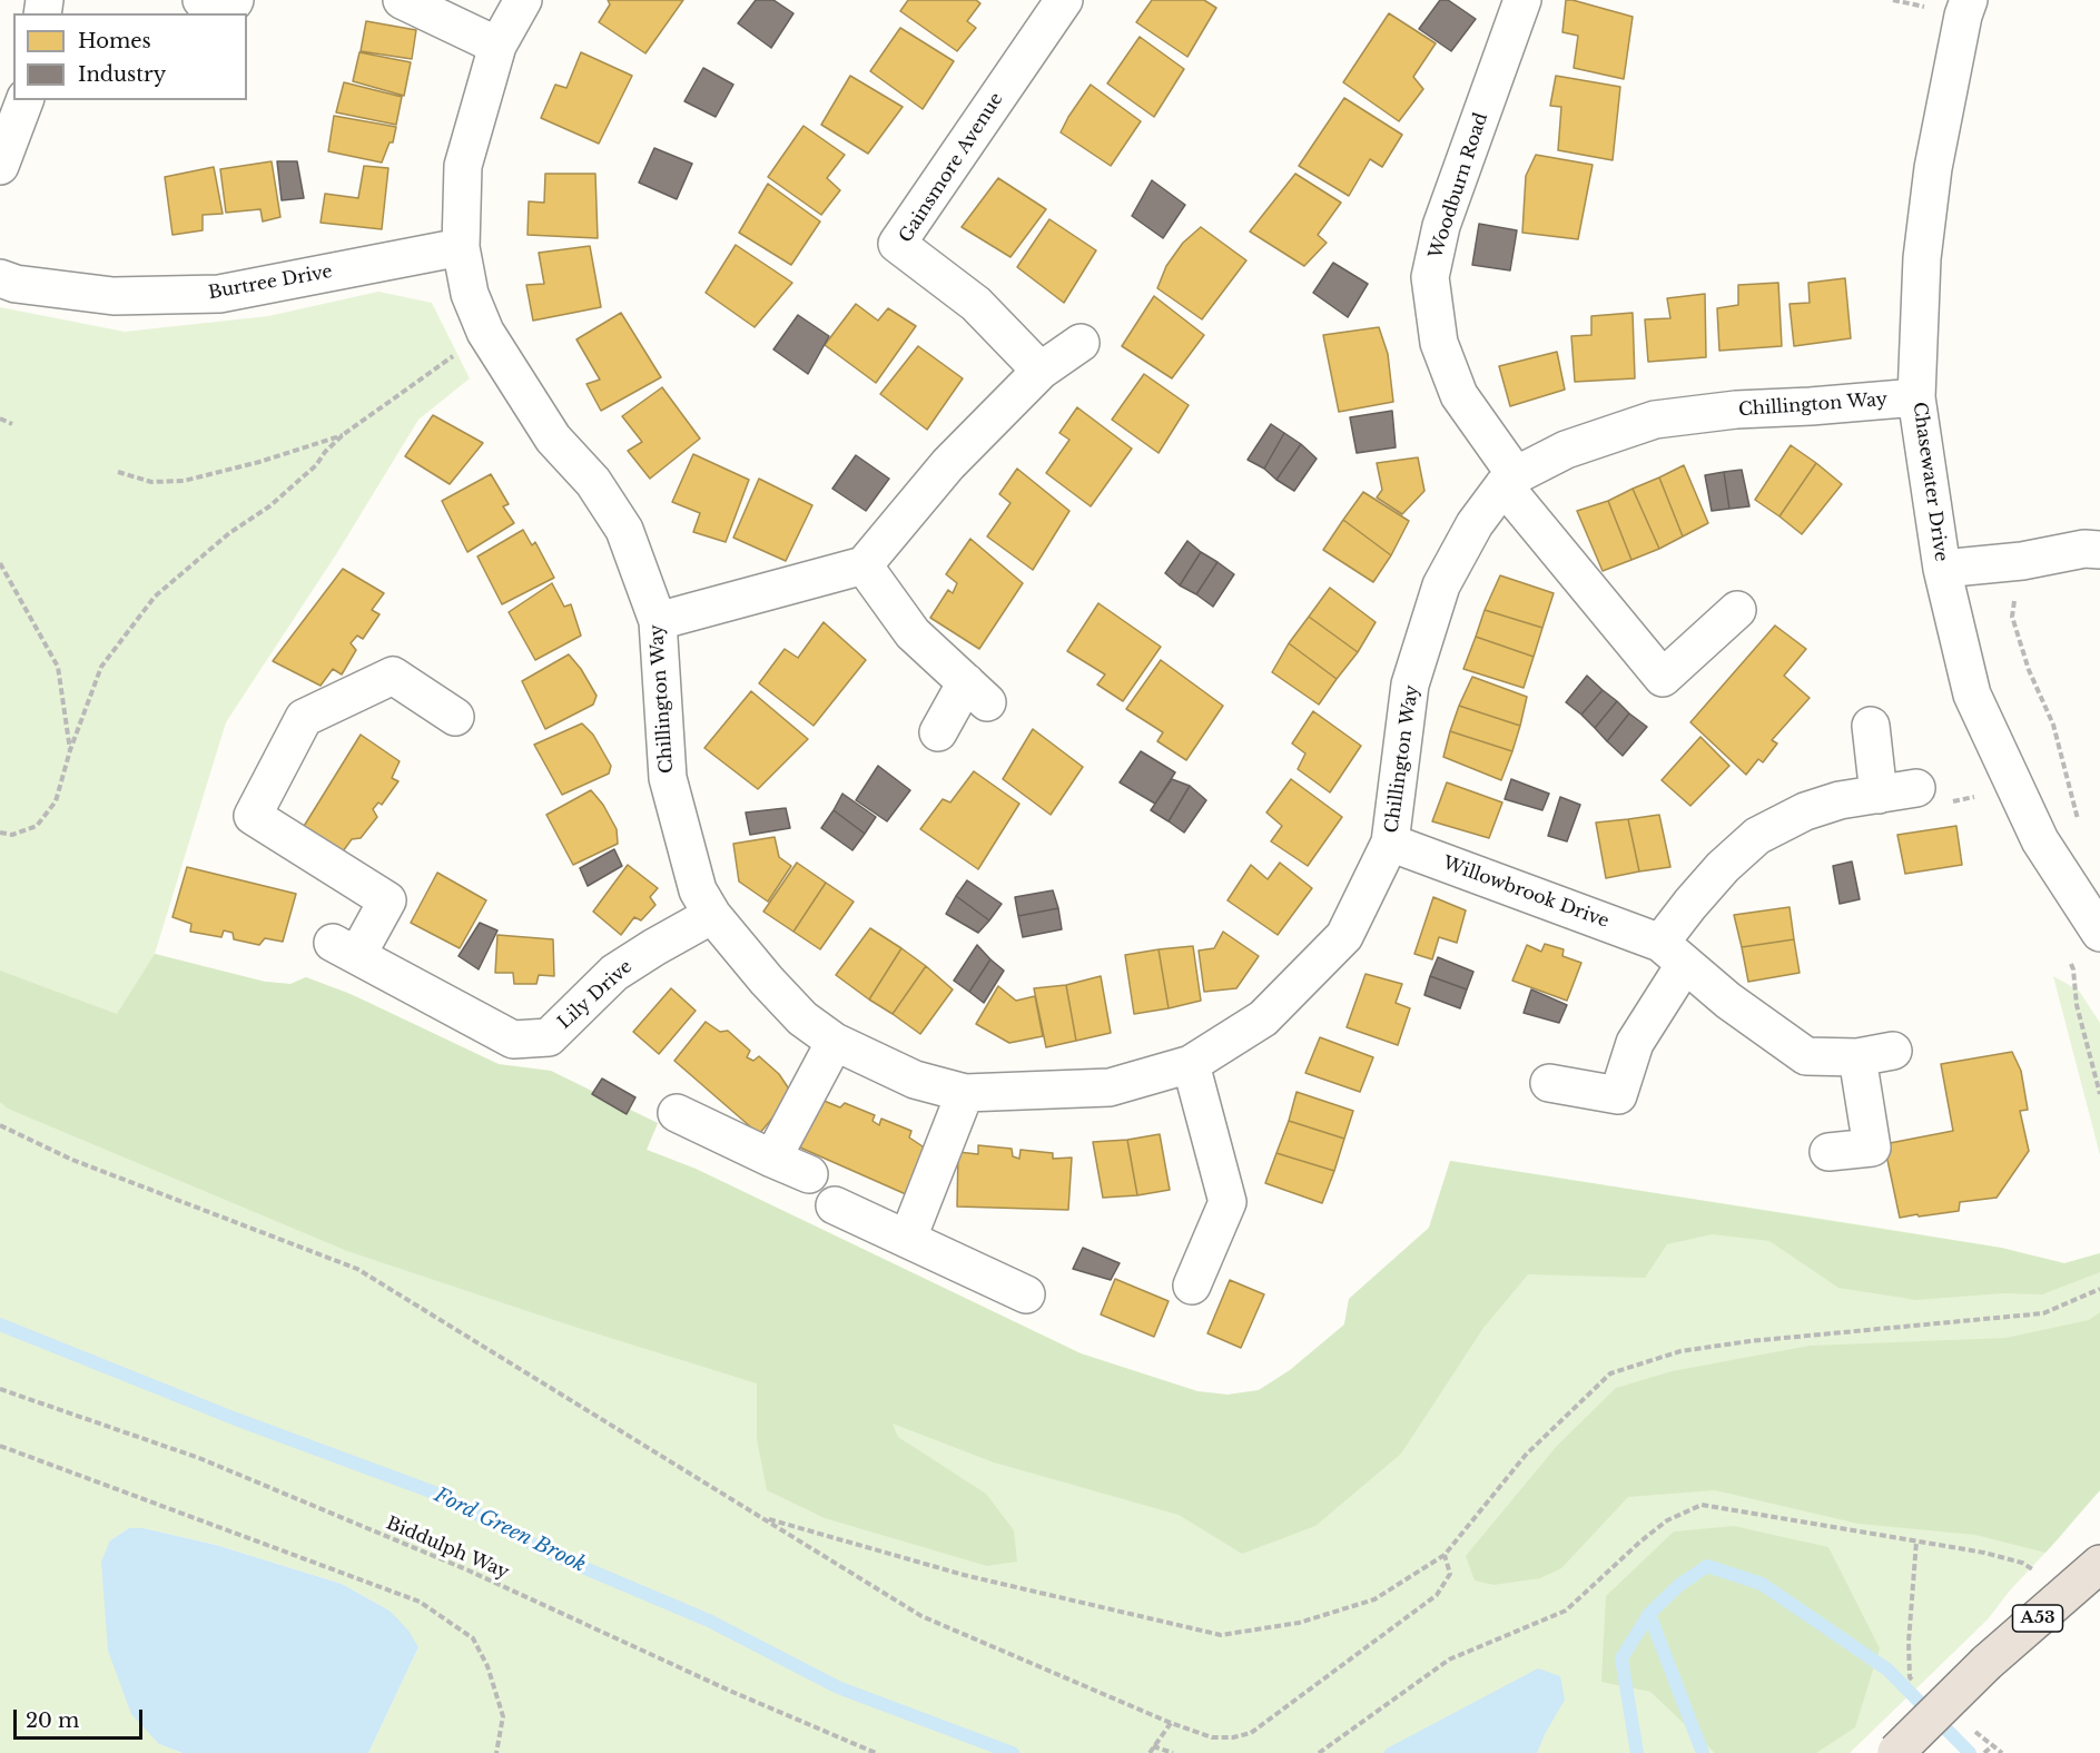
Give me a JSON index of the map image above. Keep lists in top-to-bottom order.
{
  "streets": {
    "highway": ["A53"],
    "street": [
      "Gainsmore Avenue",
      "Woodburn Road",
      "Burtree Drive",
      "Chillington Way",
      "Chasewater Drive",
      "Willowbrook Drive",
      "Lily Drive"
    ],
    "path": ["Biddulph Way"]
  },
  "crossings": [
    ["Woodburn Road", "Chillington Way"],
    ["Burtree Drive", "Chillington Way"],
    ["Chillington Way", "Chasewater Drive"],
    ["Chillington Way", "Willowbrook Drive"],
    ["Chillington Way", "Lily Drive"]
  ],
  "water": ["Ford Green Brook"],
  "legend": ["Homes", "Industry"],
  "scale_bar": "20 m"
}
